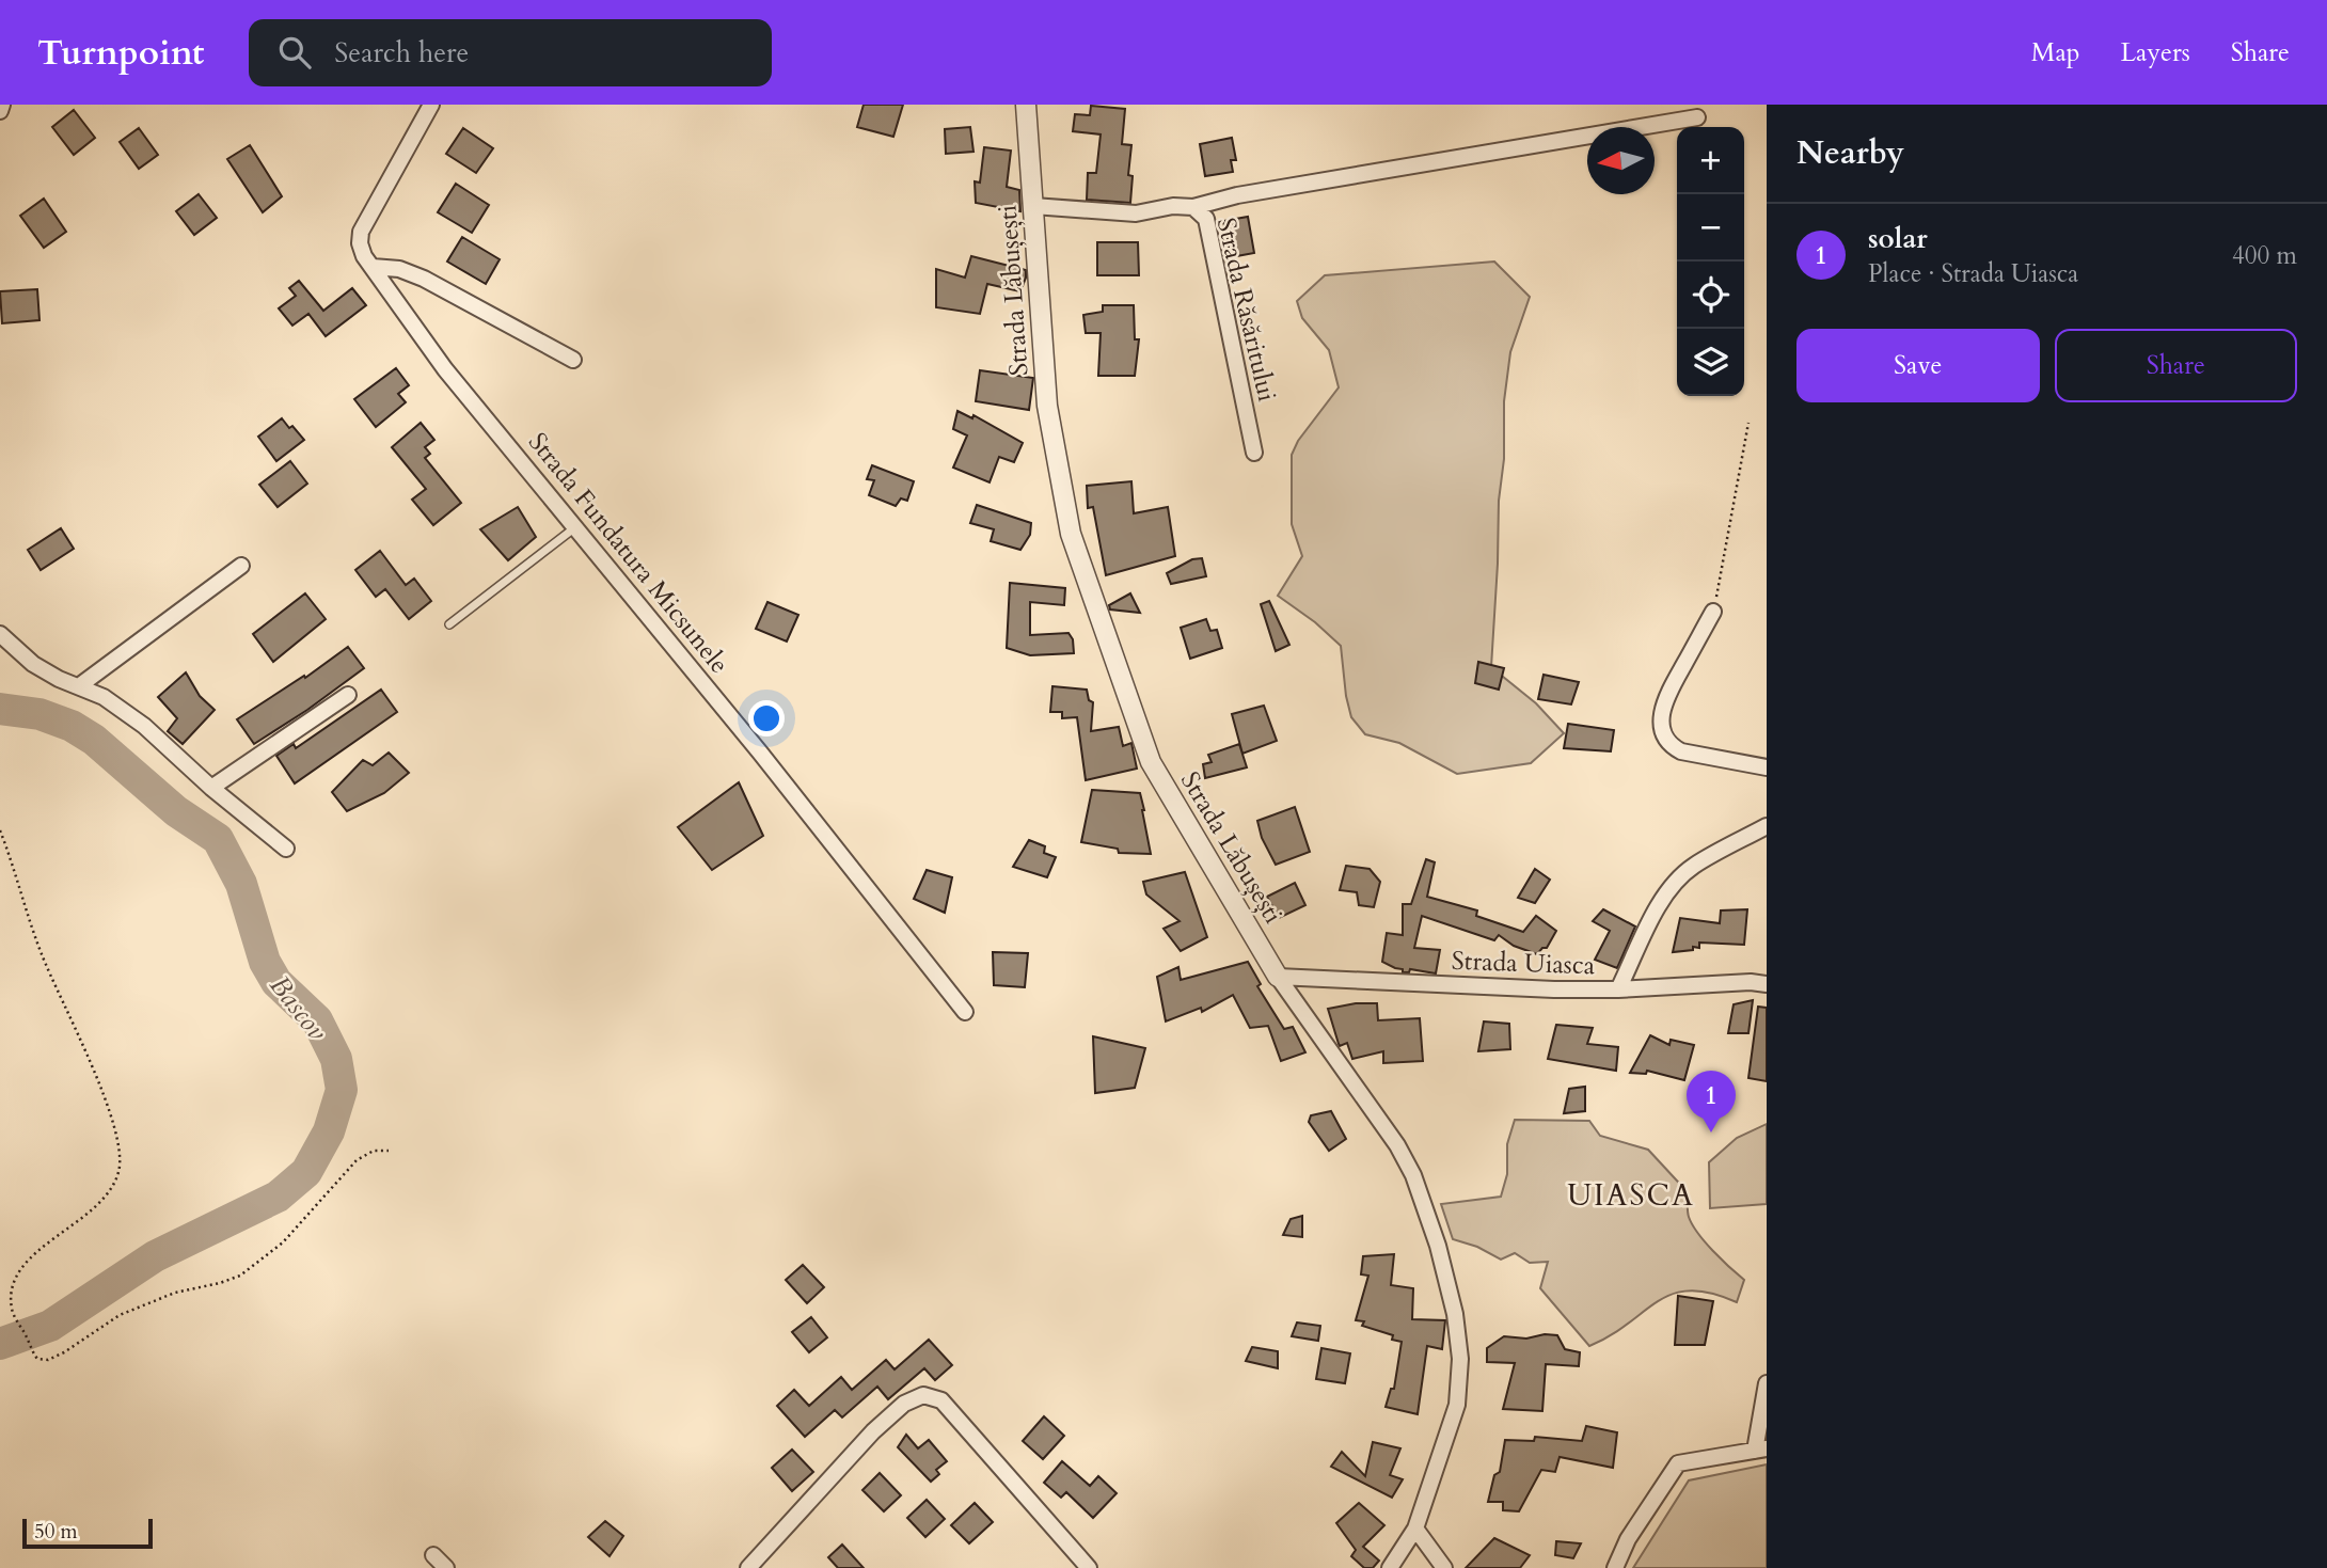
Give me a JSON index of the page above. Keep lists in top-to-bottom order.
{
  "streets": {
    "street": [
      "Strada Lăbușești",
      "Strada Răsăritului",
      "Strada Fundatura Micsunele",
      "Strada Uiasca"
    ]
  },
  "crossings": [
    ["Strada Lăbușești", "Strada Răsăritului"],
    ["Strada Lăbușești", "Strada Uiasca"]
  ],
  "districts": ["UIASCA"],
  "water": ["Bascov"],
  "scale_bar": "50 m",
  "north": "left",
  "page": {
    "header": "Turnpoint",
    "search": "Search here",
    "nav": ["Map", "Layers", "Share"],
    "heading": "Nearby",
    "map_buttons": ["+", "−"],
    "list": [
      {
        "mark": "1",
        "name": "solar",
        "note": "Place · Strada Uiasca",
        "value": "400 m"
      }
    ],
    "buttons": ["Save", "Share"],
    "pins": "1",
    "scale": "50 m"
  }
}
